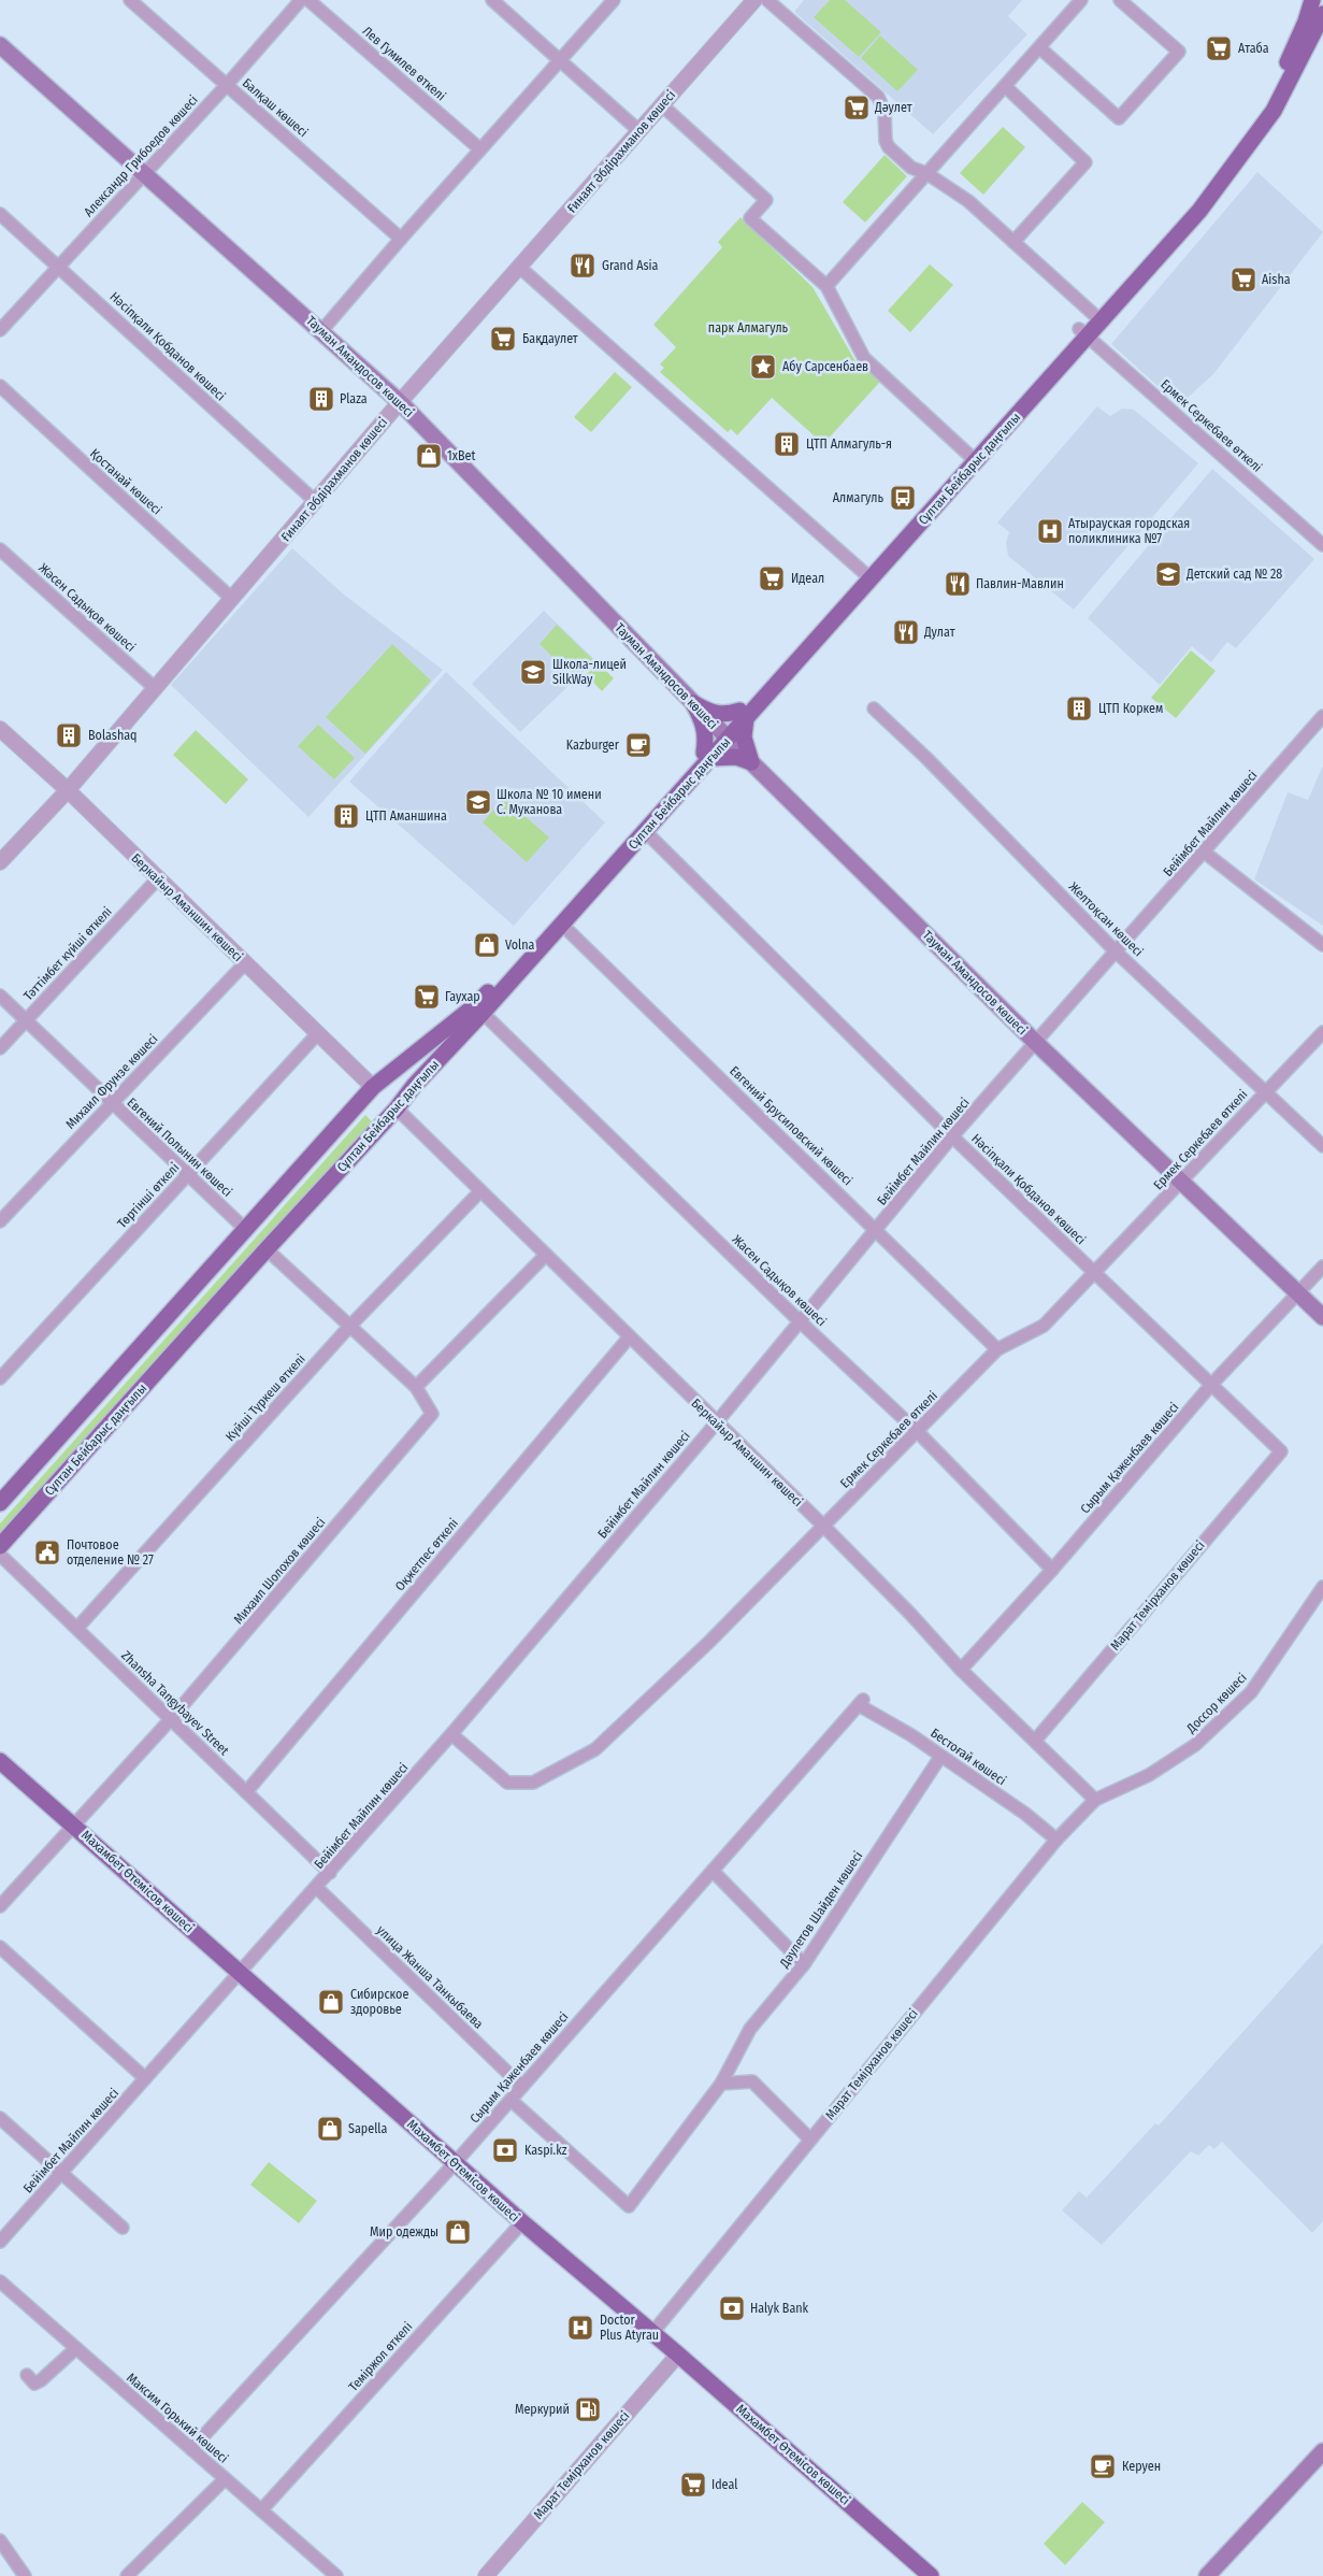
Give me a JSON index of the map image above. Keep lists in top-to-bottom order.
{
  "streets": {
    "main road": ["Тауман Амандосов көшесі", "Сұлтан Бейбарыс даңғылы", "Махамбет Өтемісов көшесі"],
    "street": [
      "Лев Гумилев өткелі",
      "Балқаш көшесі",
      "Ғинаят Әбдірахманов көшесі",
      "Александр Грибоедов көшесі",
      "Нәсіпқали Қобданов көшесі",
      "Ермек Серкебаев өткелі",
      "Қостанай көшесі",
      "Жәсен Садықов көшесі",
      "Бейімбет Майлин көшесі",
      "Беркайыр Аманшин көшесі",
      "Желтоқсан көшесі",
      "Тәттімбет күйші өткелі",
      "Михаил Фрунзе көшесі",
      "Евгений Брусиловский көшесі",
      "Евгений Полынин көшесі",
      "Төртінші өткелі",
      "Жасен Садықов көшесі",
      "Күйші Түркеш өткелі",
      "Сырым Қаженбаев көшесі",
      "Оқжетпес өткелі",
      "Михаил Шолохов көшесі",
      "Марат Темірханов көшесі",
      "Zhansha Tangybayev Street",
      "Доссор көшесі",
      "Бестоғай көшесі",
      "Дәулетов Шайден көшесі",
      "улица Жанша Танкыбаева",
      "Теміржол өткелі",
      "Максим Горький көшесі"
    ]
  },
  "crossings": [
    ["Балқаш көшесі", "Александр Грибоедов көшесі"],
    ["Ғинаят Әбдірахманов көшесі", "Нәсіпқали Қобданов көшесі"],
    ["Ғинаят Әбдірахманов көшесі", "Тауман Амандосов көшесі"],
    ["Ғинаят Әбдірахманов көшесі", "Қостанай көшесі"],
    ["Ғинаят Әбдірахманов көшесі", "Жәсен Садықов көшесі"],
    ["Ғинаят Әбдірахманов көшесі", "Беркайыр Аманшин көшесі"],
    ["Александр Грибоедов көшесі", "Нәсіпқали Қобданов көшесі"],
    ["Александр Грибоедов көшесі", "Тауман Амандосов көшесі"],
    ["Нәсіпқали Қобданов көшесі", "Ермек Серкебаев өткелі"],
    ["Нәсіпқали Қобданов көшесі", "Сұлтан Бейбарыс даңғылы"],
    ["Нәсіпқали Қобданов көшесі", "Бейімбет Майлин көшесі"],
    ["Нәсіпқали Қобданов көшесі", "Сырым Қаженбаев көшесі"],
    ["Нәсіпқали Қобданов көшесі", "Марат Темірханов көшесі"],
    ["Тауман Амандосов көшесі", "Ермек Серкебаев өткелі"],
    ["Тауман Амандосов көшесі", "Сұлтан Бейбарыс даңғылы"],
    ["Тауман Амандосов көшесі", "Бейімбет Майлин көшесі"],
    ["Тауман Амандосов көшесі", "Сырым Қаженбаев көшесі"],
    ["Ермек Серкебаев өткелі", "Сұлтан Бейбарыс даңғылы"],
    ["Ермек Серкебаев өткелі", "Бейімбет Майлин көшесі"],
    ["Ермек Серкебаев өткелі", "Беркайыр Аманшин көшесі"],
    ["Ермек Серкебаев өткелі", "Желтоқсан көшесі"],
    ["Ермек Серкебаев өткелі", "Евгений Брусиловский көшесі"],
    ["Ермек Серкебаев өткелі", "Жасен Садықов көшесі"],
    ["Сұлтан Бейбарыс даңғылы", "Беркайыр Аманшин көшесі"],
    ["Сұлтан Бейбарыс даңғылы", "Евгений Брусиловский көшесі"],
    ["Сұлтан Бейбарыс даңғылы", "Евгений Полынин көшесі"],
    ["Сұлтан Бейбарыс даңғылы", "Жасен Садықов көшесі"],
    ["Бейімбет Майлин көшесі", "Беркайыр Аманшин көшесі"],
    ["Бейімбет Майлин көшесі", "Желтоқсан көшесі"],
    ["Бейімбет Майлин көшесі", "Евгений Брусиловский көшесі"],
    ["Бейімбет Майлин көшесі", "Жасен Садықов көшесі"],
    ["Бейімбет Майлин көшесі", "Zhansha Tangybayev Street"],
    ["Бейімбет Майлин көшесі", "Махамбет Өтемісов көшесі"],
    ["Бейімбет Майлин көшесі", "улица Жанша Танкыбаева"],
    ["Беркайыр Аманшин көшесі", "Тәттімбет күйші өткелі"],
    ["Беркайыр Аманшин көшесі", "Михаил Фрунзе көшесі"],
    ["Беркайыр Аманшин көшесі", "Төртінші өткелі"],
    ["Беркайыр Аманшин көшесі", "Күйші Түркеш өткелі"],
    ["Беркайыр Аманшин көшесі", "Сырым Қаженбаев көшесі"],
    ["Беркайыр Аманшин көшесі", "Оқжетпес өткелі"],
    ["Беркайыр Аманшин көшесі", "Марат Темірханов көшесі"],
    ["Беркайыр Аманшин көшесі", "Доссор көшесі"],
    ["Тәттімбет күйші өткелі", "Евгений Полынин көшесі"],
    ["Михаил Фрунзе көшесі", "Евгений Полынин көшесі"],
    ["Евгений Полынин көшесі", "Төртінші өткелі"],
    ["Жасен Садықов көшесі", "Сырым Қаженбаев көшесі"],
    ["Күйші Түркеш өткелі", "Zhansha Tangybayev Street"],
    ["Сырым Қаженбаев көшесі", "Бестоғай көшесі"],
    ["Сырым Қаженбаев көшесі", "Махамбет Өтемісов көшесі"],
    ["Сырым Қаженбаев көшесі", "Дәулетов Шайден көшесі"],
    ["Сырым Қаженбаев көшесі", "улица Жанша Танкыбаева"],
    ["Сырым Қаженбаев көшесі", "Максим Горький көшесі"],
    ["Оқжетпес өткелі", "Zhansha Tangybayev Street"],
    ["Михаил Шолохов көшесі", "Zhansha Tangybayev Street"],
    ["Михаил Шолохов көшесі", "Махамбет Өтемісов көшесі"],
    ["Марат Темірханов көшесі", "Доссор көшесі"],
    ["Марат Темірханов көшесі", "Бестоғай көшесі"],
    ["Марат Темірханов көшесі", "Махамбет Өтемісов көшесі"],
    ["Бестоғай көшесі", "Дәулетов Шайден көшесі"],
    ["Махамбет Өтемісов көшесі", "Теміржол өткелі"],
    ["Теміржол өткелі", "Максим Горький көшесі"]
  ],
  "parks": ["парк Алмагуль"],
  "places": {
    "supermarket": [
      "Атаба",
      "Дәулет",
      "Aisha",
      "Бақдаулет",
      "Идеал",
      "Гаухар",
      "Ideal"
    ],
    "restaurant": ["Grand Asia", "Павлин-Мавлин", "Дулат"],
    "place": ["Абу Сарсенбаев"],
    "building": [
      "Plaza",
      "ЦТП Алмагуль-я",
      "ЦТП Коркем",
      "Bolashaq",
      "ЦТП Аманшина"
    ],
    "shop": [
      "1xBet",
      "Volna",
      "Сибирское здоровье",
      "Sapella",
      "Мир одежды"
    ],
    "bus stop": ["Алмагуль"],
    "hospital": ["Атырауская городская поликлиника №7", "Doctor Plus Atyrau"],
    "school or university": ["Детский сад № 28", "Школа-лицей SilkWay", "Школа № 10 имени С. Муканова"],
    "cafe": ["Kazburger", "Керуен"],
    "public building": ["Почтовое отделение № 27"],
    "bank": ["Kaspi.kz", "Halyk Bank"],
    "fuel station": ["Меркурий"]
  }
}
